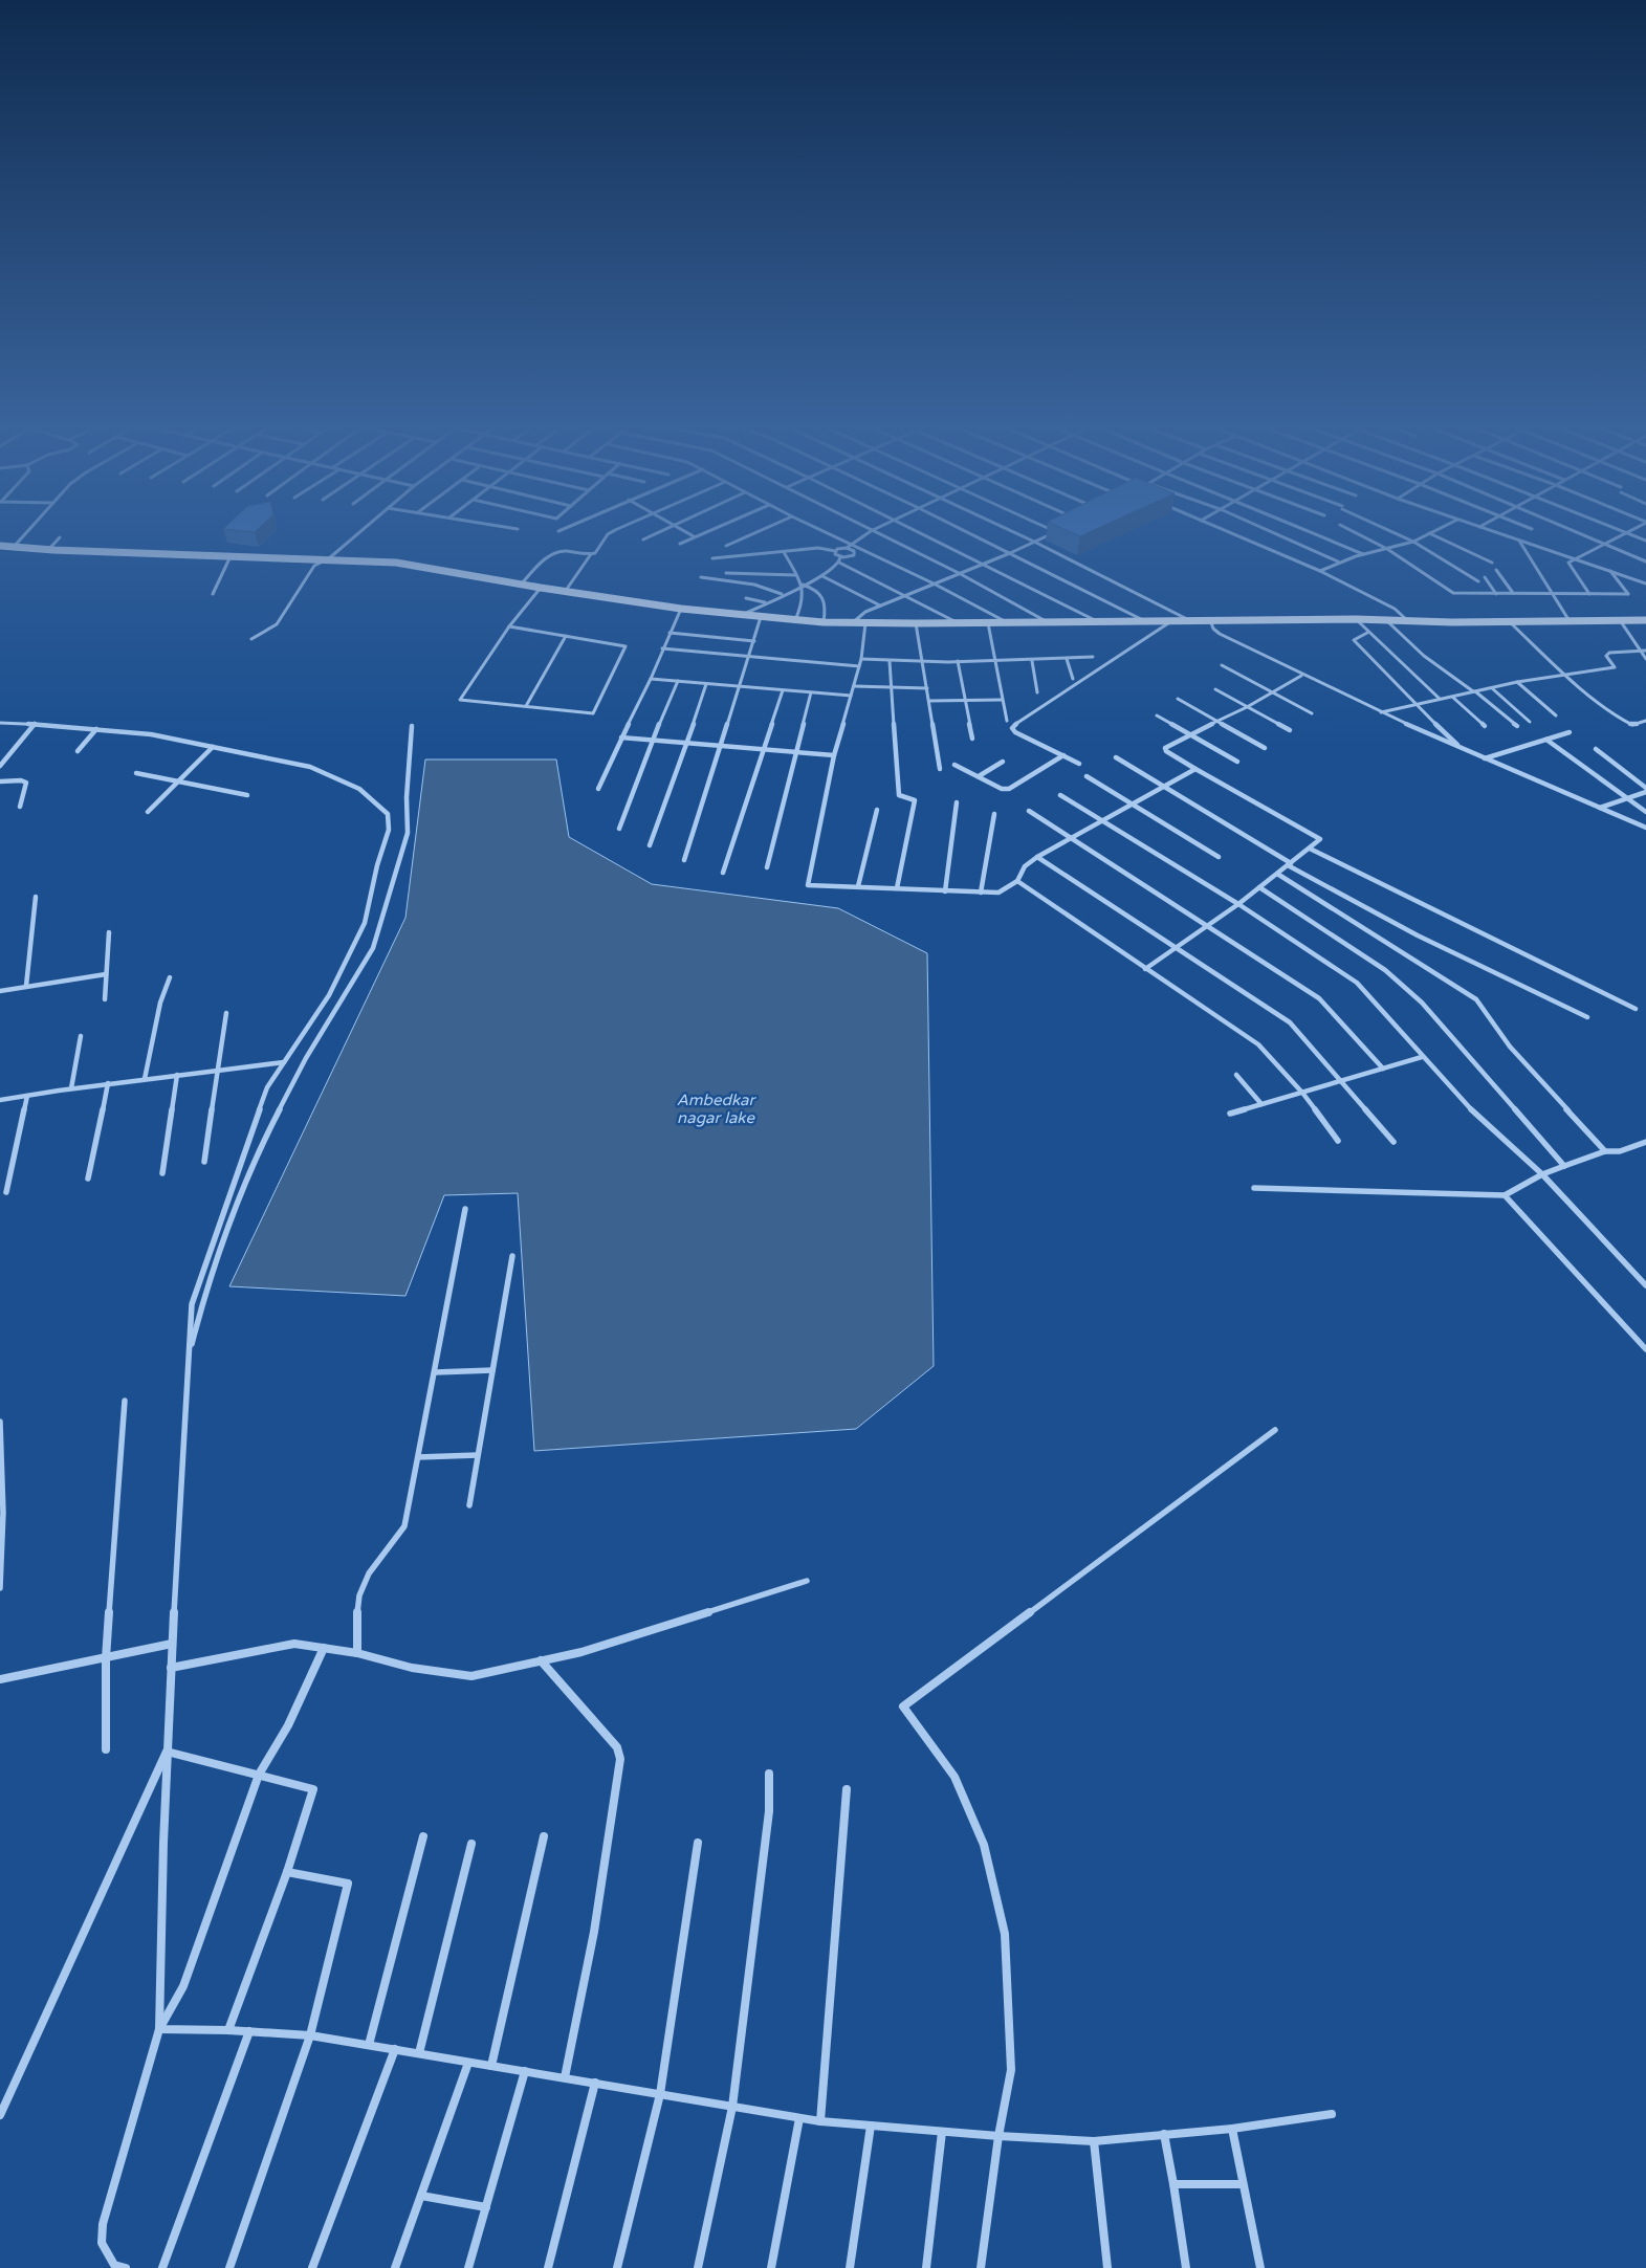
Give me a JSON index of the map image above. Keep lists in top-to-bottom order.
{
  "water": ["Ambedkar nagar lake"]
}
